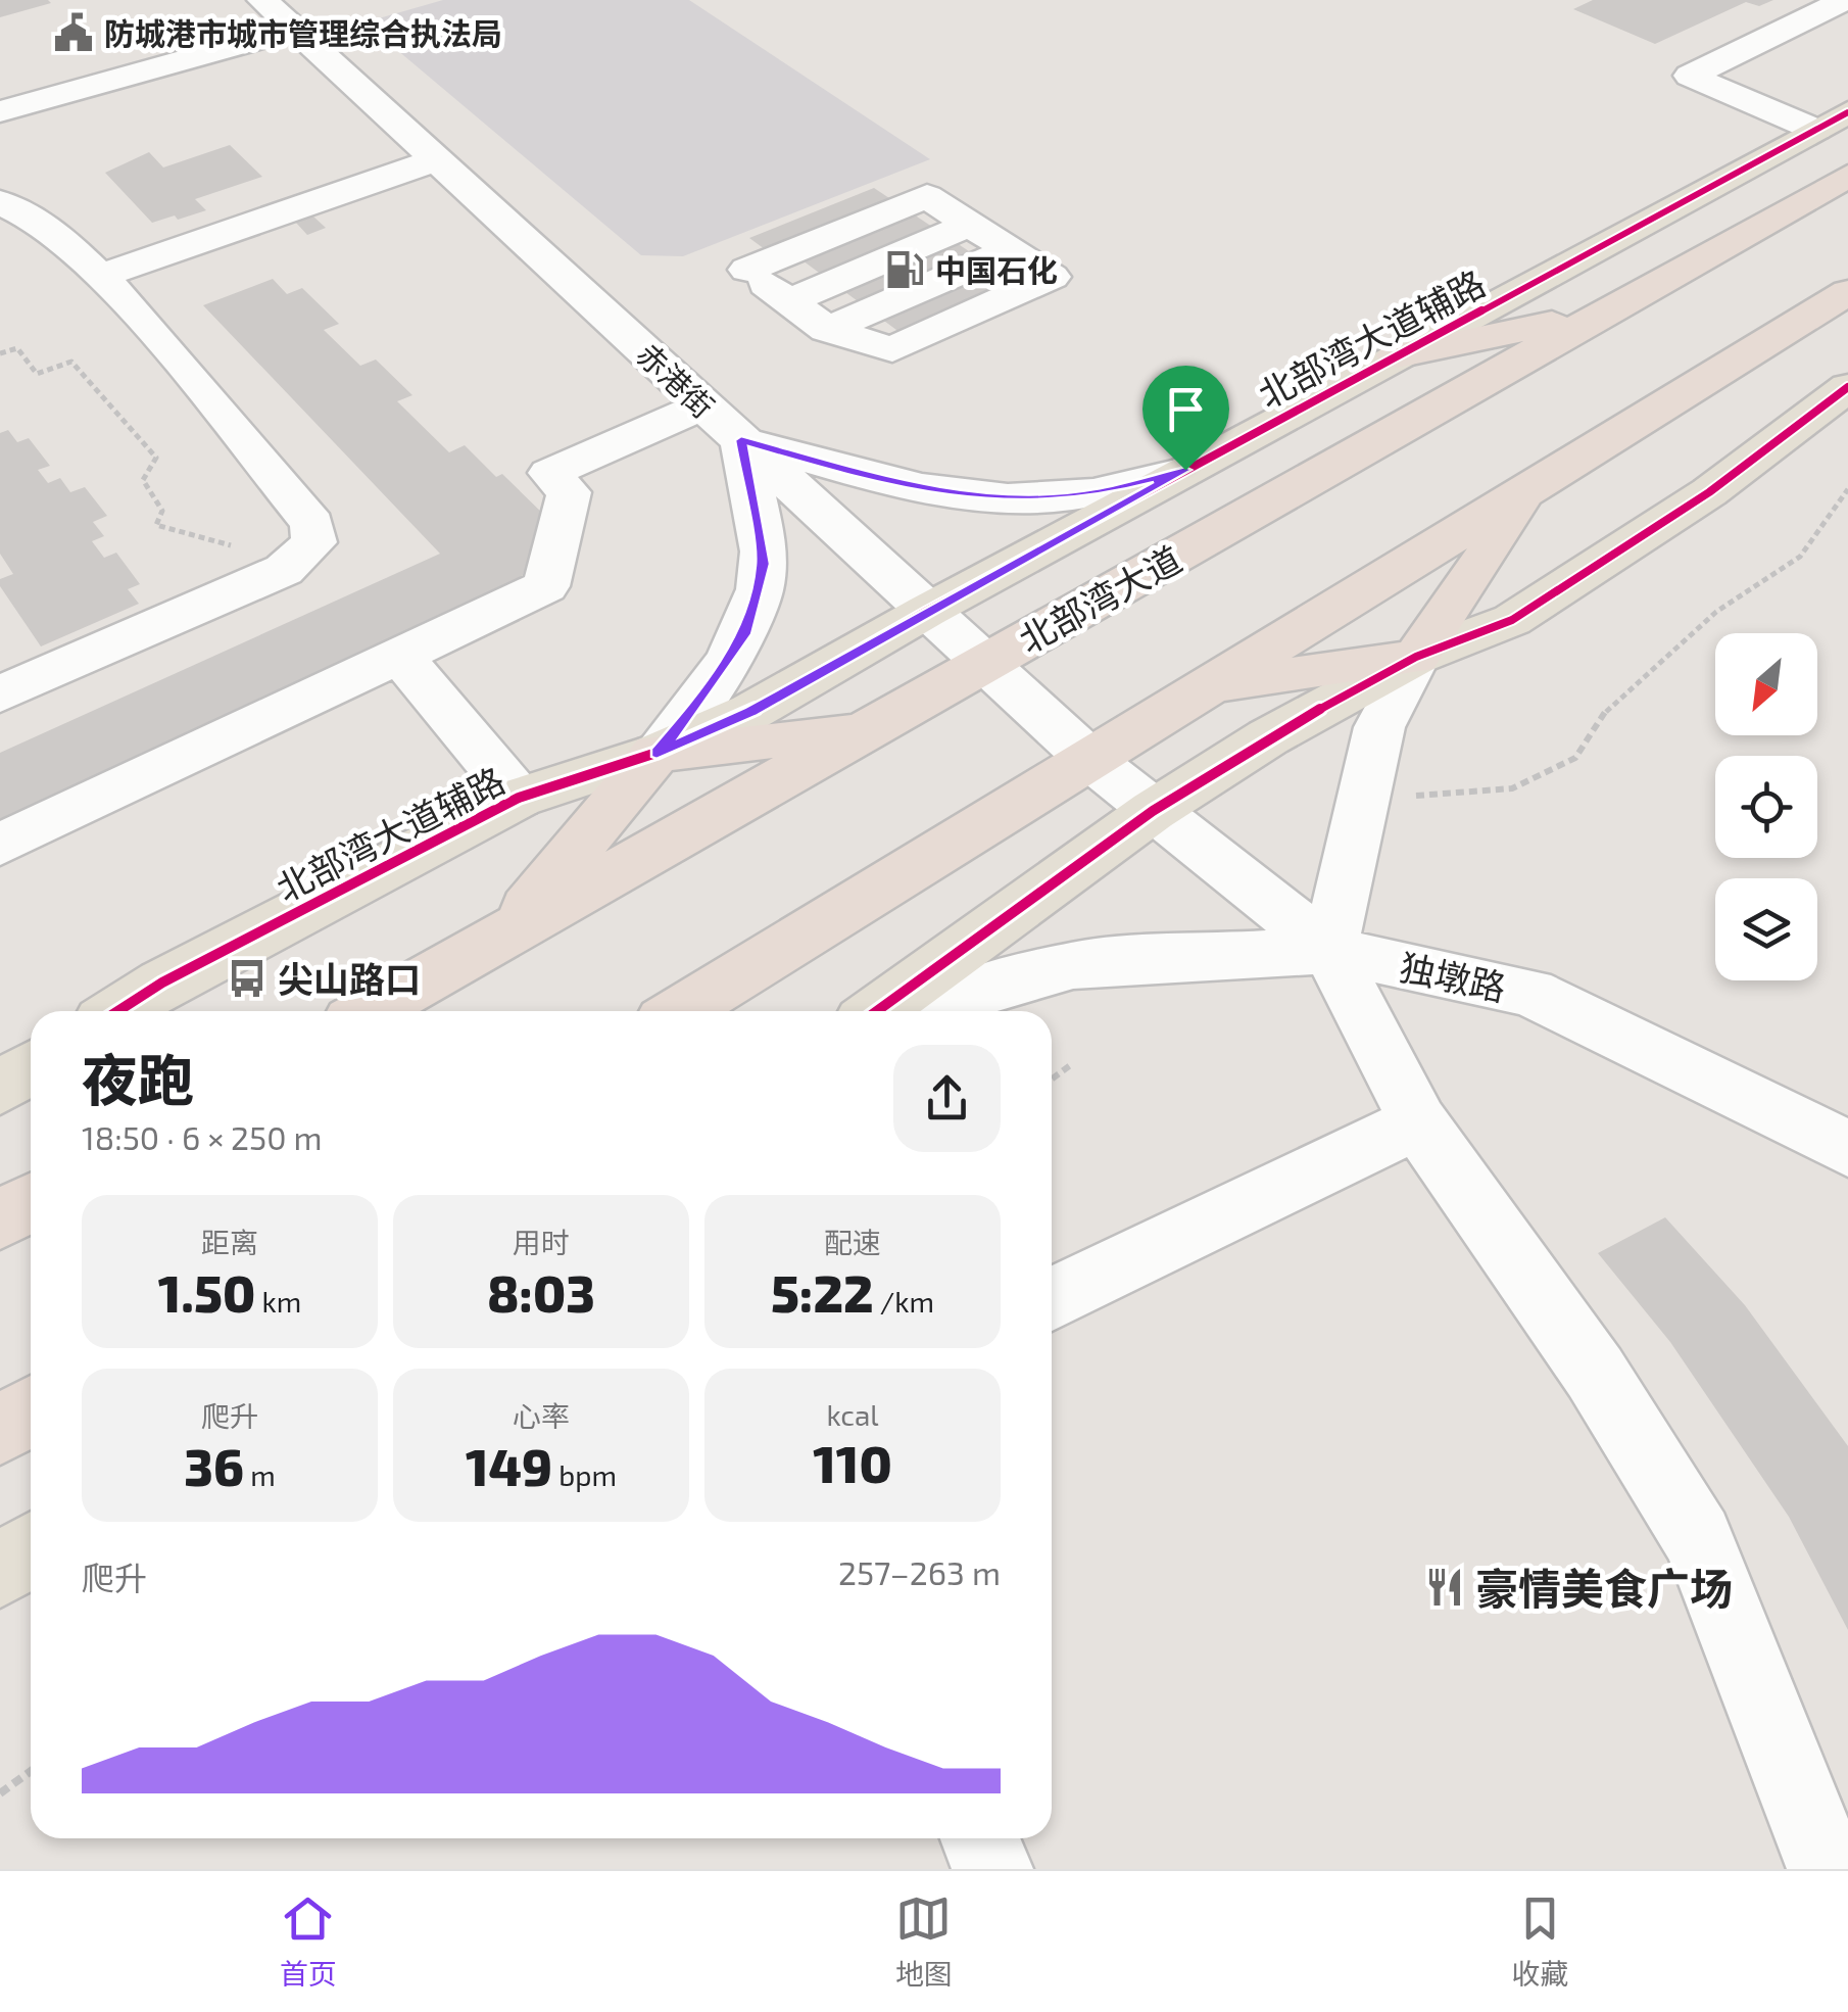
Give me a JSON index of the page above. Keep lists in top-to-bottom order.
{
  "streets": {
    "highway": ["北部湾大道"],
    "main road": ["北部湾大道辅路"],
    "street": ["赤港街", "独墩路"]
  },
  "crossings": [
    ["北部湾大道辅路", "赤港街"],
    ["赤港街", "北部湾大道"],
    ["赤港街", "独墩路"]
  ],
  "places": {
    "public building": ["防城港市城市管理综合执法局"],
    "fuel station": ["中国石化"],
    "bus stop": ["尖山路口"],
    "restaurant": ["豪情美食广场"]
  },
  "north": "bottom left",
  "page": {
    "heading": ["夜跑", "18:50 · 6 × 250 m"],
    "stats": [
      ["距离", "1.50 km"],
      ["用时", "8:03"],
      ["配速", "5:22 /km"],
      ["爬升", "36 m"],
      ["心率", "149 bpm"],
      ["kcal", "110"]
    ],
    "chart": ["爬升", "257–263 m"],
    "tabs": ["首页", "地图", "收藏"]
  }
}
